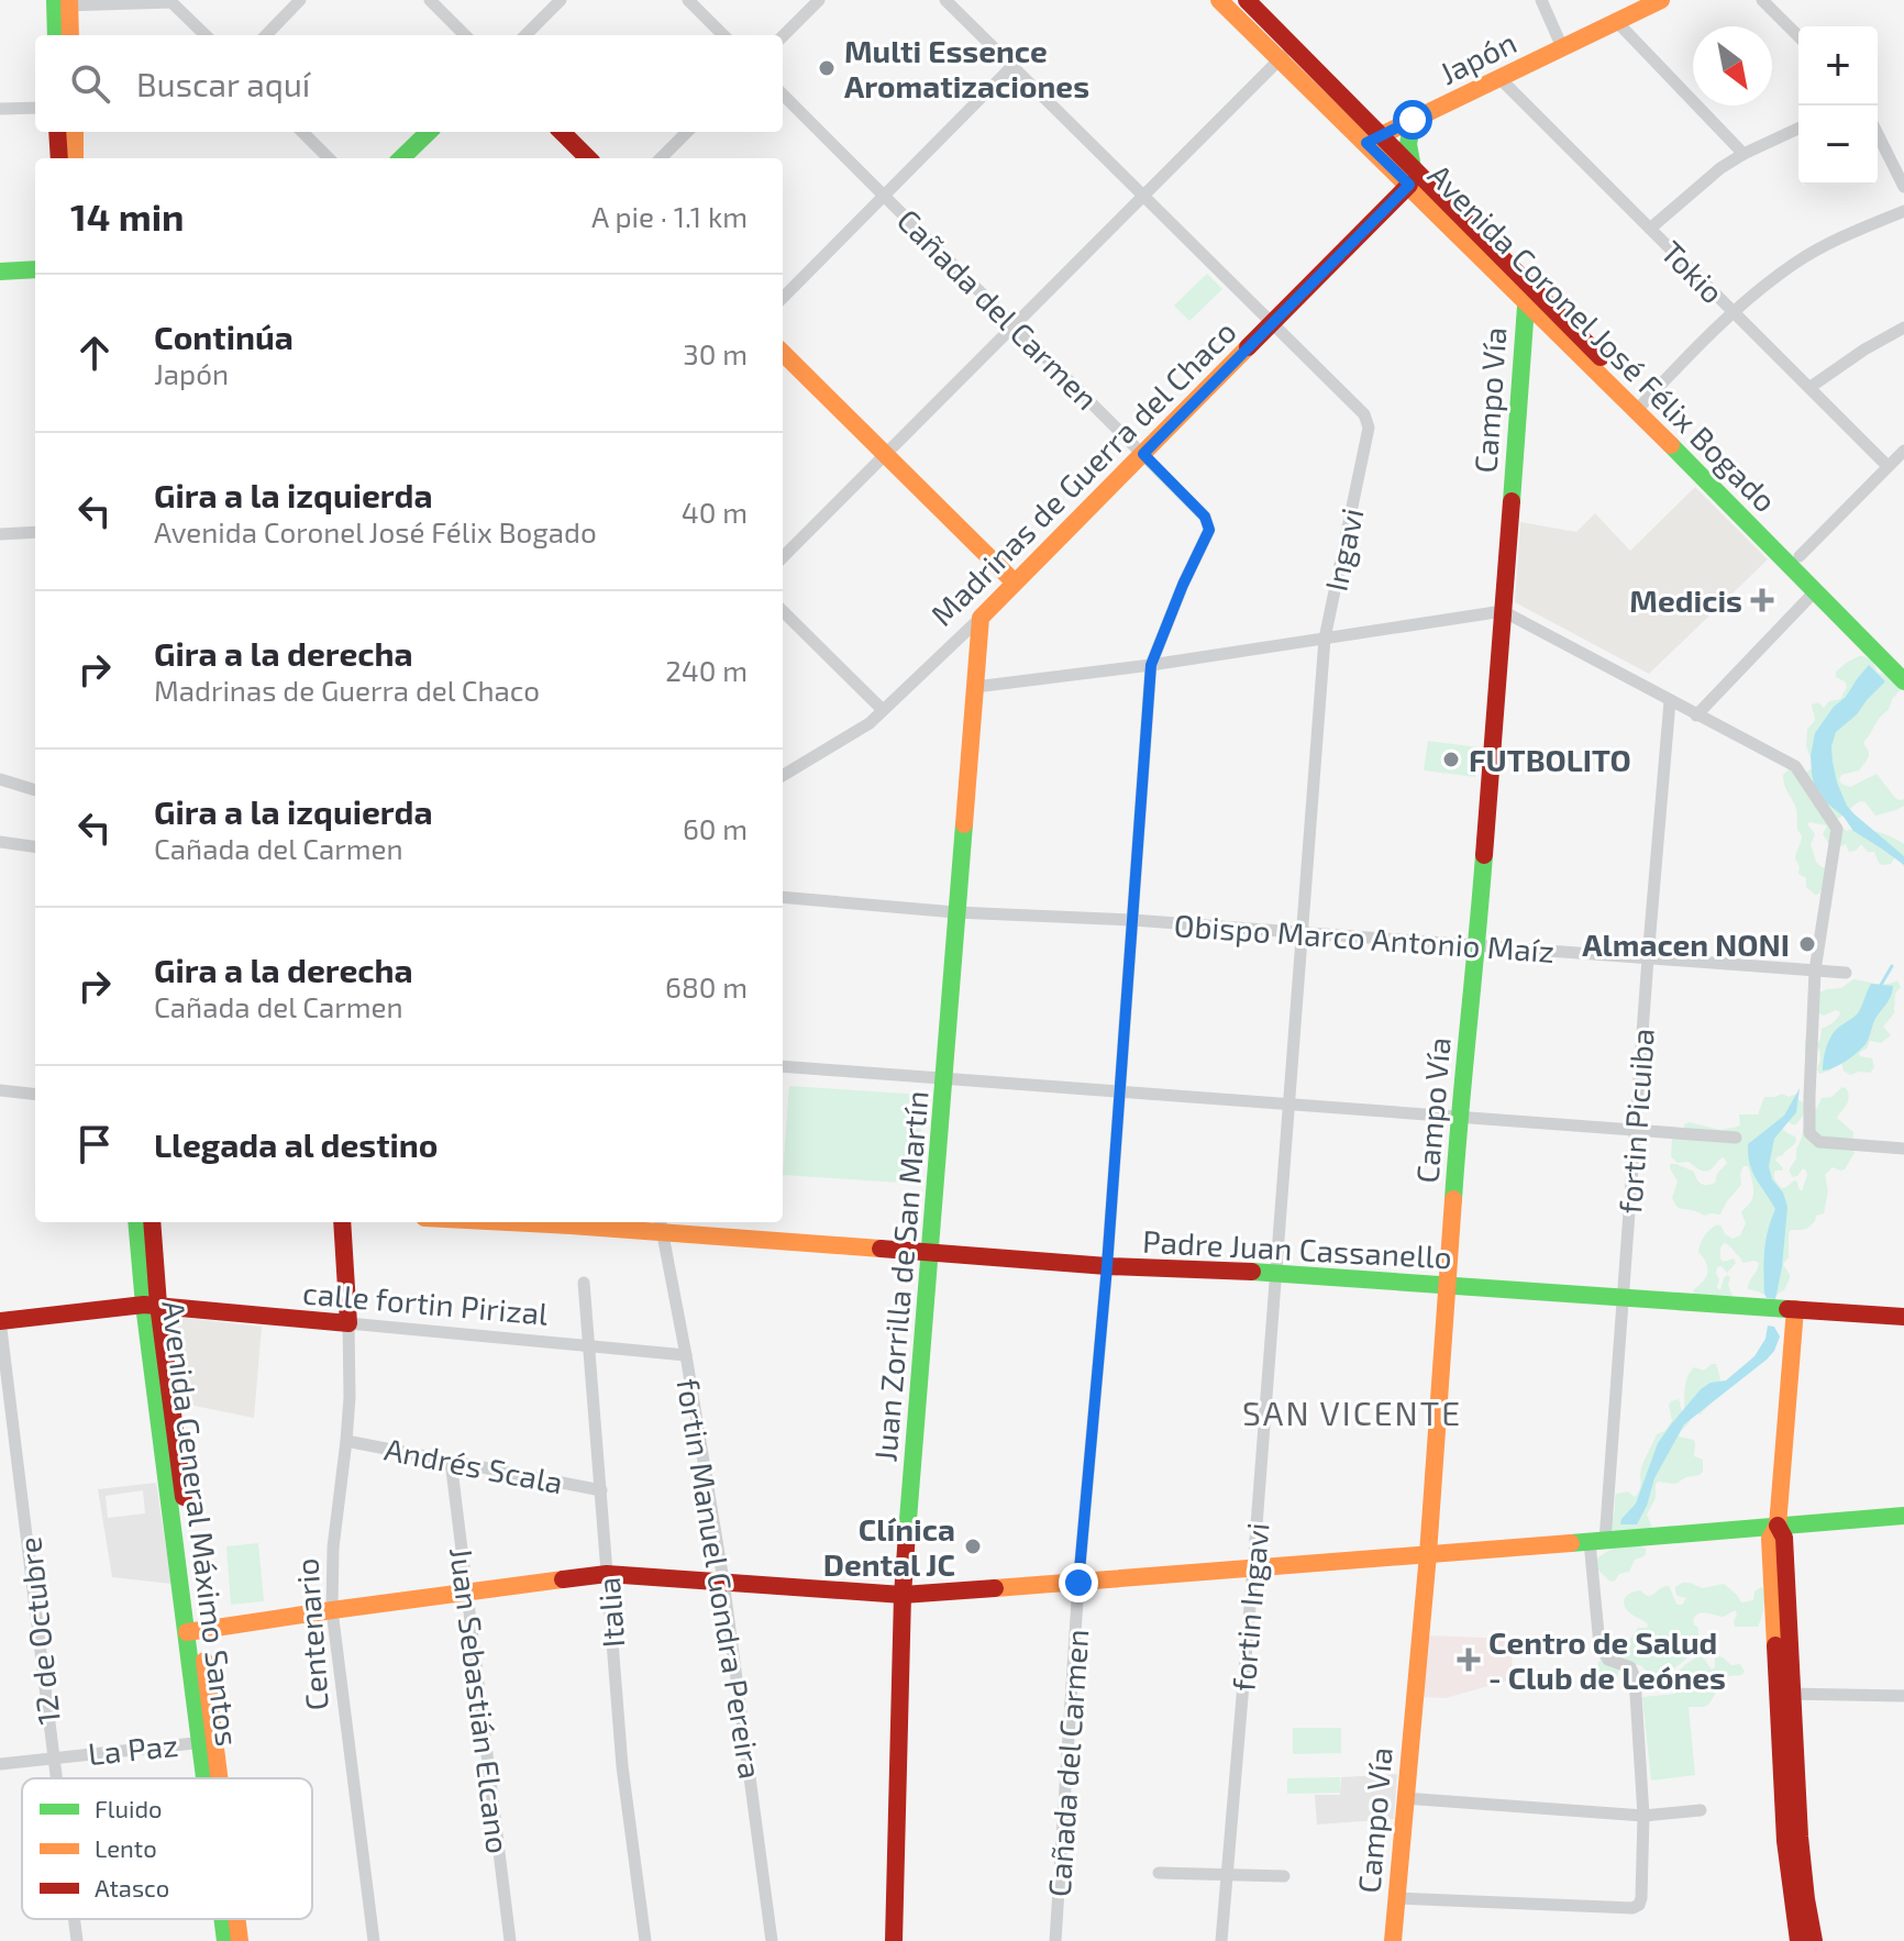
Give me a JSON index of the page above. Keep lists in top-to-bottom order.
{
  "streets": {
    "street": [
      "Japón",
      "Tokio",
      "Cañada del Carmen",
      "Avenida Coronel José Félix Bogado",
      "Campo Vía",
      "Madrinas de Guerra del Chaco",
      "Ingavi",
      "Obispo Marco Antonio Maíz",
      "fortin Picuiba",
      "Padre Juan Cassanello",
      "Juan Zorrilla de San Martín",
      "calle fortin Pirizal",
      "Andrés Scala",
      "Avenida General Máximo Santos",
      "fortin Manuel Gondra Pereira",
      "fortin Ingavi",
      "Italia",
      "12 de Octubre",
      "Centenario",
      "Juan Sebastián Elcano",
      "La Paz"
    ]
  },
  "crossings": [
    ["Japón", "Tokio"],
    ["Japón", "Avenida Coronel José Félix Bogado"],
    ["Cañada del Carmen", "Madrinas de Guerra del Chaco"],
    ["Cañada del Carmen", "Obispo Marco Antonio Maíz"],
    ["Cañada del Carmen", "Padre Juan Cassanello"],
    ["Avenida Coronel José Félix Bogado", "Campo Vía"],
    ["Avenida Coronel José Félix Bogado", "Madrinas de Guerra del Chaco"],
    ["Campo Vía", "Obispo Marco Antonio Maíz"],
    ["Campo Vía", "fortin Picuiba"],
    ["Campo Vía", "Padre Juan Cassanello"],
    ["Madrinas de Guerra del Chaco", "Ingavi"],
    ["Madrinas de Guerra del Chaco", "Juan Zorrilla de San Martín"],
    ["Ingavi", "Obispo Marco Antonio Maíz"],
    ["Ingavi", "Padre Juan Cassanello"],
    ["Ingavi", "fortin Ingavi"],
    ["Obispo Marco Antonio Maíz", "fortin Picuiba"],
    ["Obispo Marco Antonio Maíz", "Juan Zorrilla de San Martín"],
    ["fortin Picuiba", "Padre Juan Cassanello"],
    ["Padre Juan Cassanello", "Juan Zorrilla de San Martín"],
    ["Padre Juan Cassanello", "fortin Manuel Gondra Pereira"],
    ["Padre Juan Cassanello", "fortin Ingavi"],
    ["calle fortin Pirizal", "Avenida General Máximo Santos"],
    ["calle fortin Pirizal", "fortin Manuel Gondra Pereira"],
    ["calle fortin Pirizal", "Italia"],
    ["calle fortin Pirizal", "12 de Octubre"],
    ["calle fortin Pirizal", "Centenario"],
    ["Andrés Scala", "Italia"],
    ["Andrés Scala", "Centenario"],
    ["Andrés Scala", "Juan Sebastián Elcano"],
    ["Avenida General Máximo Santos", "La Paz"],
    ["12 de Octubre", "La Paz"]
  ],
  "districts": ["SAN VICENTE"],
  "places": {
    "other": [
      "Multi Essence Aromatizaciones",
      "FUTBOLITO",
      "Almacen NONI",
      "Clínica Dental JC"
    ],
    "health": ["Medicis", "Centro de Salud - Club de Leónes"]
  },
  "legend": ["Fluido", "Lento", "Atasco"],
  "north": "bottom right",
  "page": {
    "map_buttons": ["+", "−"],
    "search": "Buscar aquí",
    "heading": ["14 min", "A pie · 1.1 km"],
    "list": [
      ["Continúa", "Japón", "30 m"],
      ["Gira a la izquierda", "Avenida Coronel José Félix Bogado", "40 m"],
      ["Gira a la derecha", "Madrinas de Guerra del Chaco", "240 m"],
      ["Gira a la izquierda", "Cañada del Carmen", "60 m"],
      ["Gira a la derecha", "Cañada del Carmen", "680 m"],
      "Llegada al destino"
    ]
  }
}
